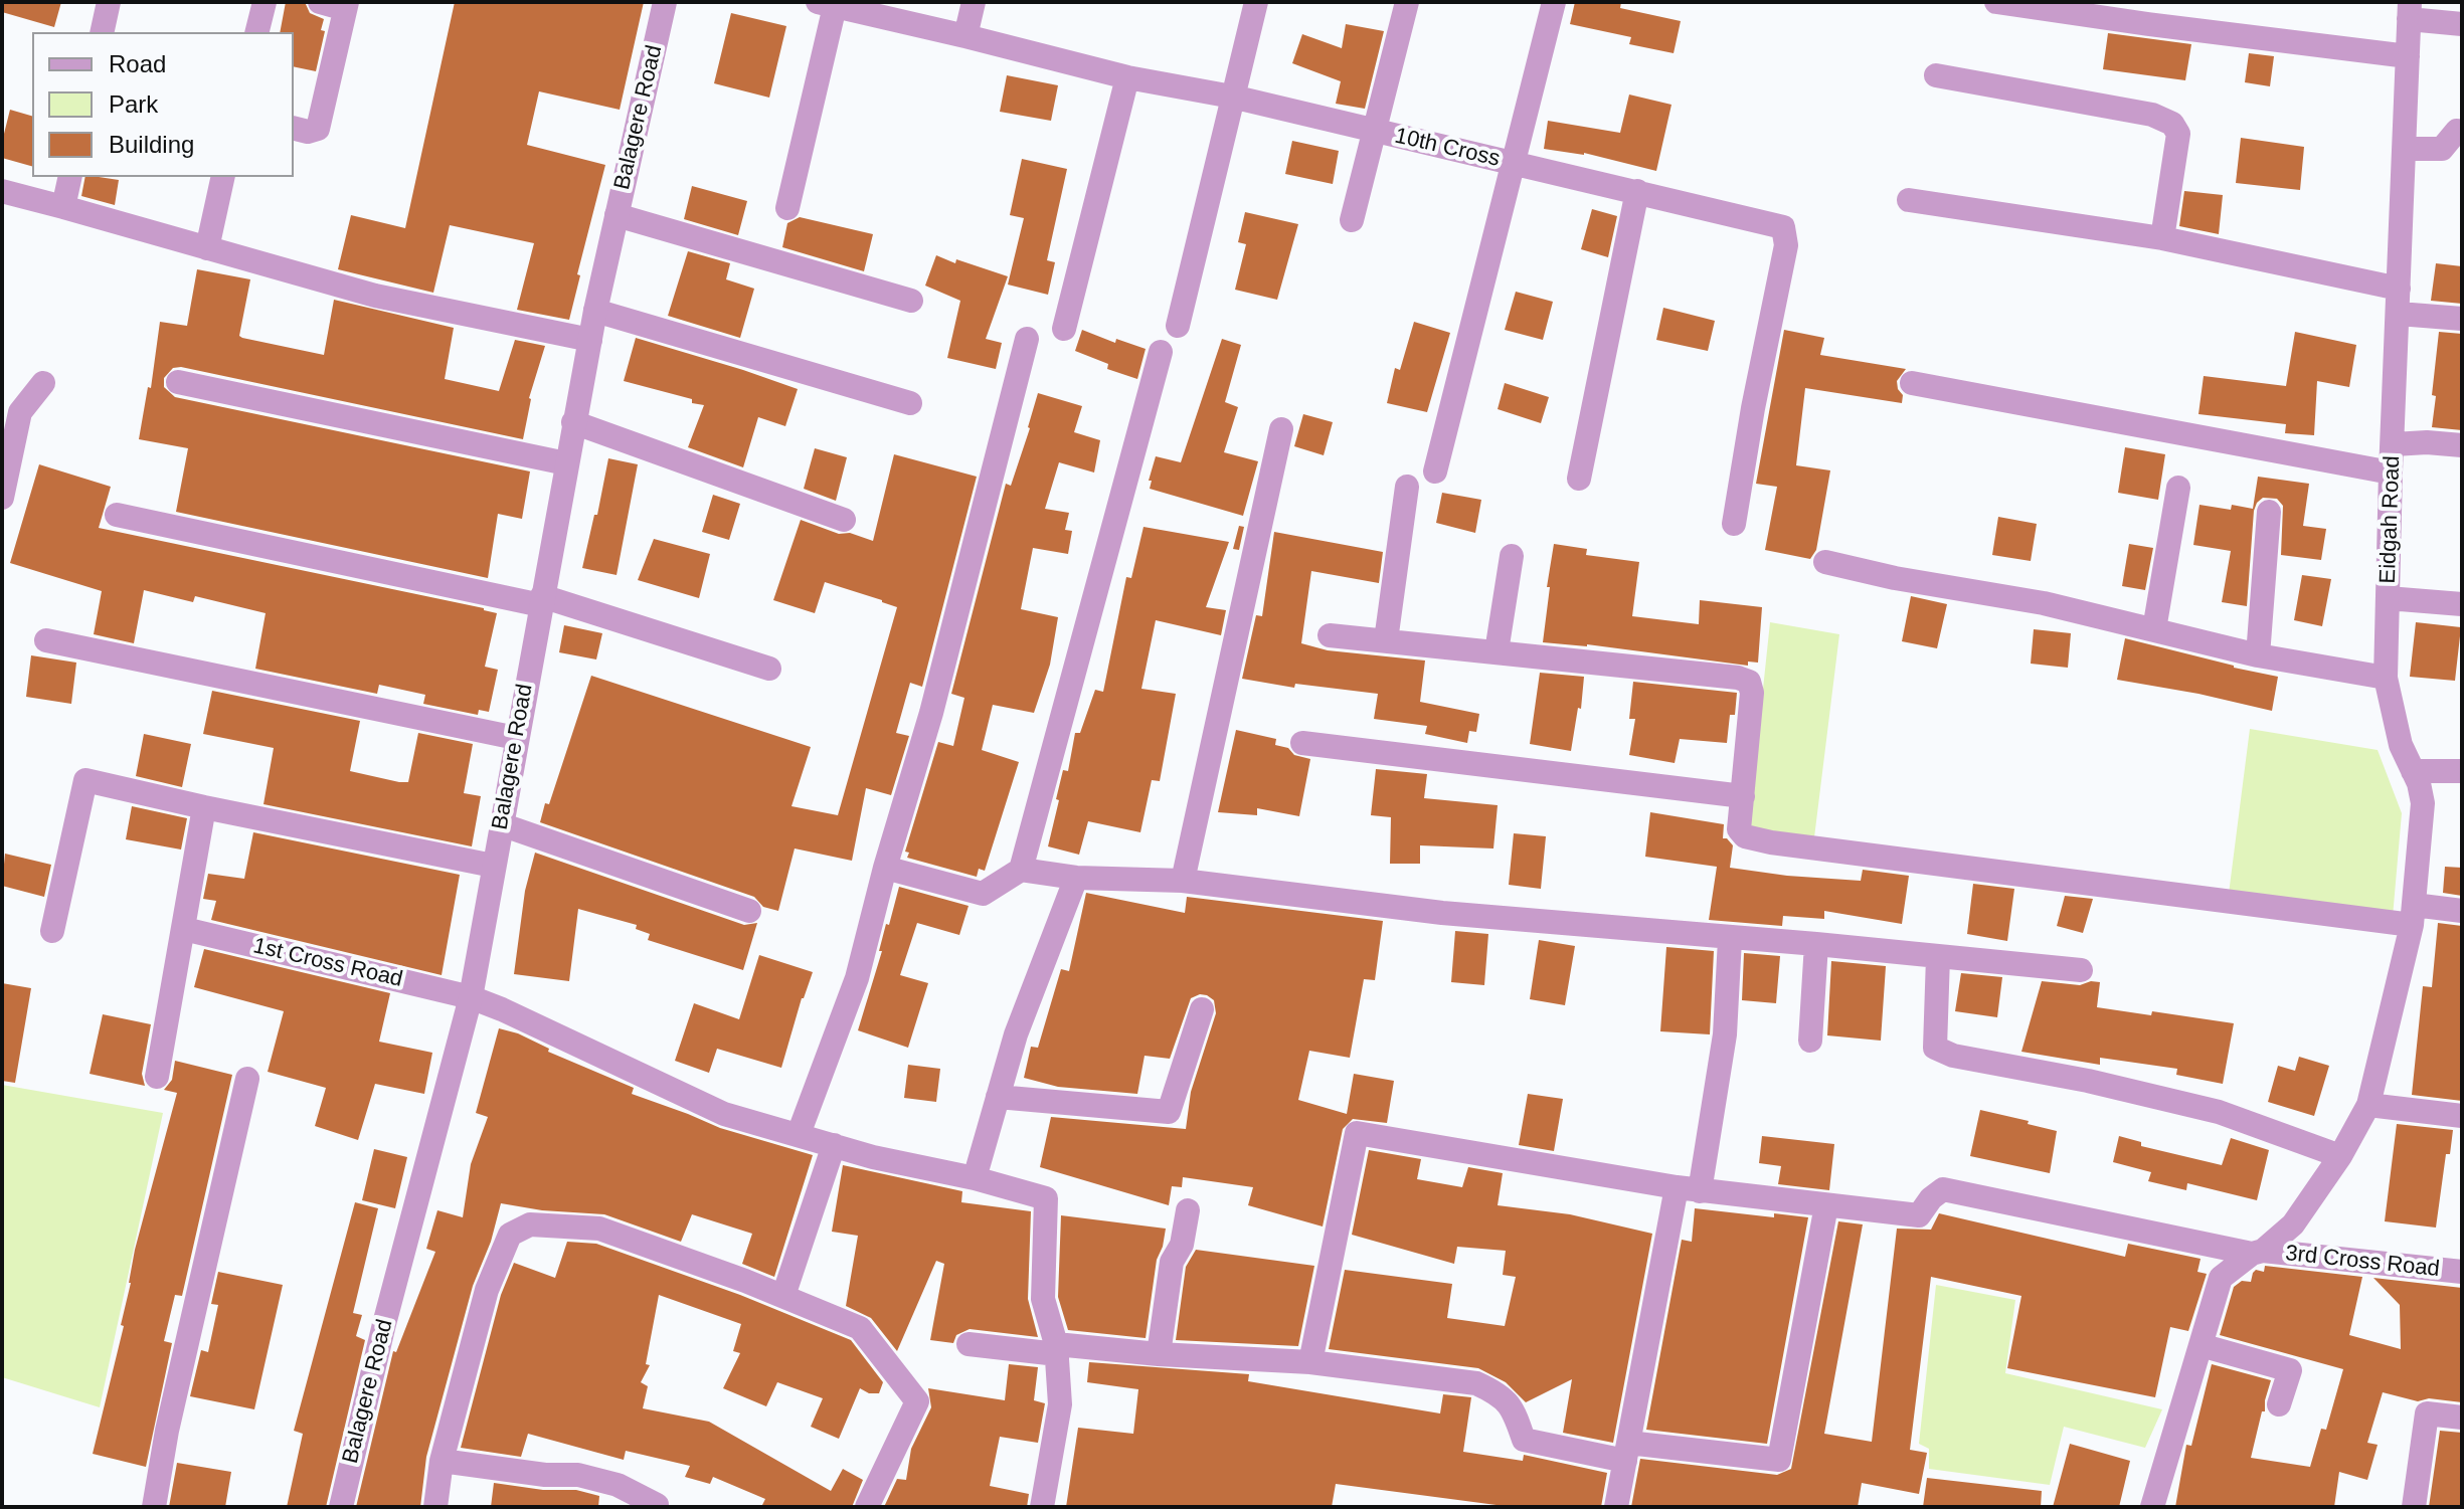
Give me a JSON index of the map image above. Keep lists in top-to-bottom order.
{
  "streets": {
    "street": [
      "Balagere Road",
      "10th Cross",
      "Eidgah Road",
      "1st Cross Road",
      "3rd Cross Road"
    ]
  },
  "crossings": [
    ["Balagere Road", "1st Cross Road"],
    ["Eidgah Road", "3rd Cross Road"]
  ],
  "legend": ["Road", "Park", "Building"]
}
